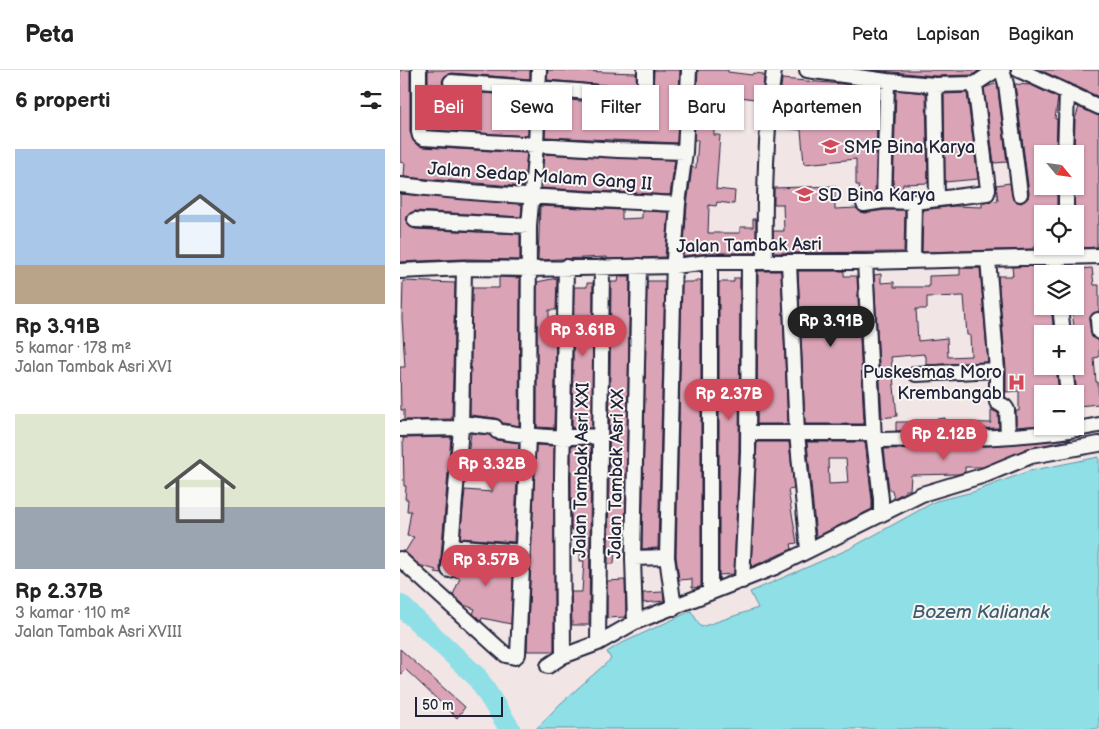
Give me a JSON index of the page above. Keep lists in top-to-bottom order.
{
  "streets": {
    "street": [
      "Jalan Sedap Malam Gang II",
      "Jalan Tambak Asri",
      "Jalan Tambak Asri XXI",
      "Jalan Tambak Asri XX"
    ]
  },
  "crossings": [
    ["Jalan Tambak Asri", "Jalan Tambak Asri XXI"],
    ["Jalan Tambak Asri", "Jalan Tambak Asri XX"]
  ],
  "water": ["Bozem Kalianak"],
  "places": {
    "school or university": ["SMP Bina Karya", "SD Bina Karya"],
    "hospital": ["Puskesmas Moro Krembangab"]
  },
  "scale_bar": "50 m",
  "north": "bottom right",
  "page": {
    "header": "Peta",
    "nav": ["Peta", "Lapisan", "Bagikan"],
    "heading": "6 properti",
    "chip": [
      "Beli",
      "Sewa",
      "Filter",
      "Baru",
      "Apartemen"
    ],
    "list": [
      {
        "name": "Rp 3.91B",
        "note": "5 kamar · 178 m² · Jalan Tambak Asri XVI"
      },
      {
        "name": "Rp 2.37B",
        "note": "3 kamar · 110 m² · Jalan Tambak Asri XVIII"
      }
    ],
    "map_buttons": ["+", "−"],
    "price": [
      "Rp 3.91B",
      "Rp 3.61B",
      "Rp 2.37B",
      "Rp 2.12B",
      "Rp 3.32B",
      "Rp 3.57B"
    ],
    "scale": "50 m"
  }
}
